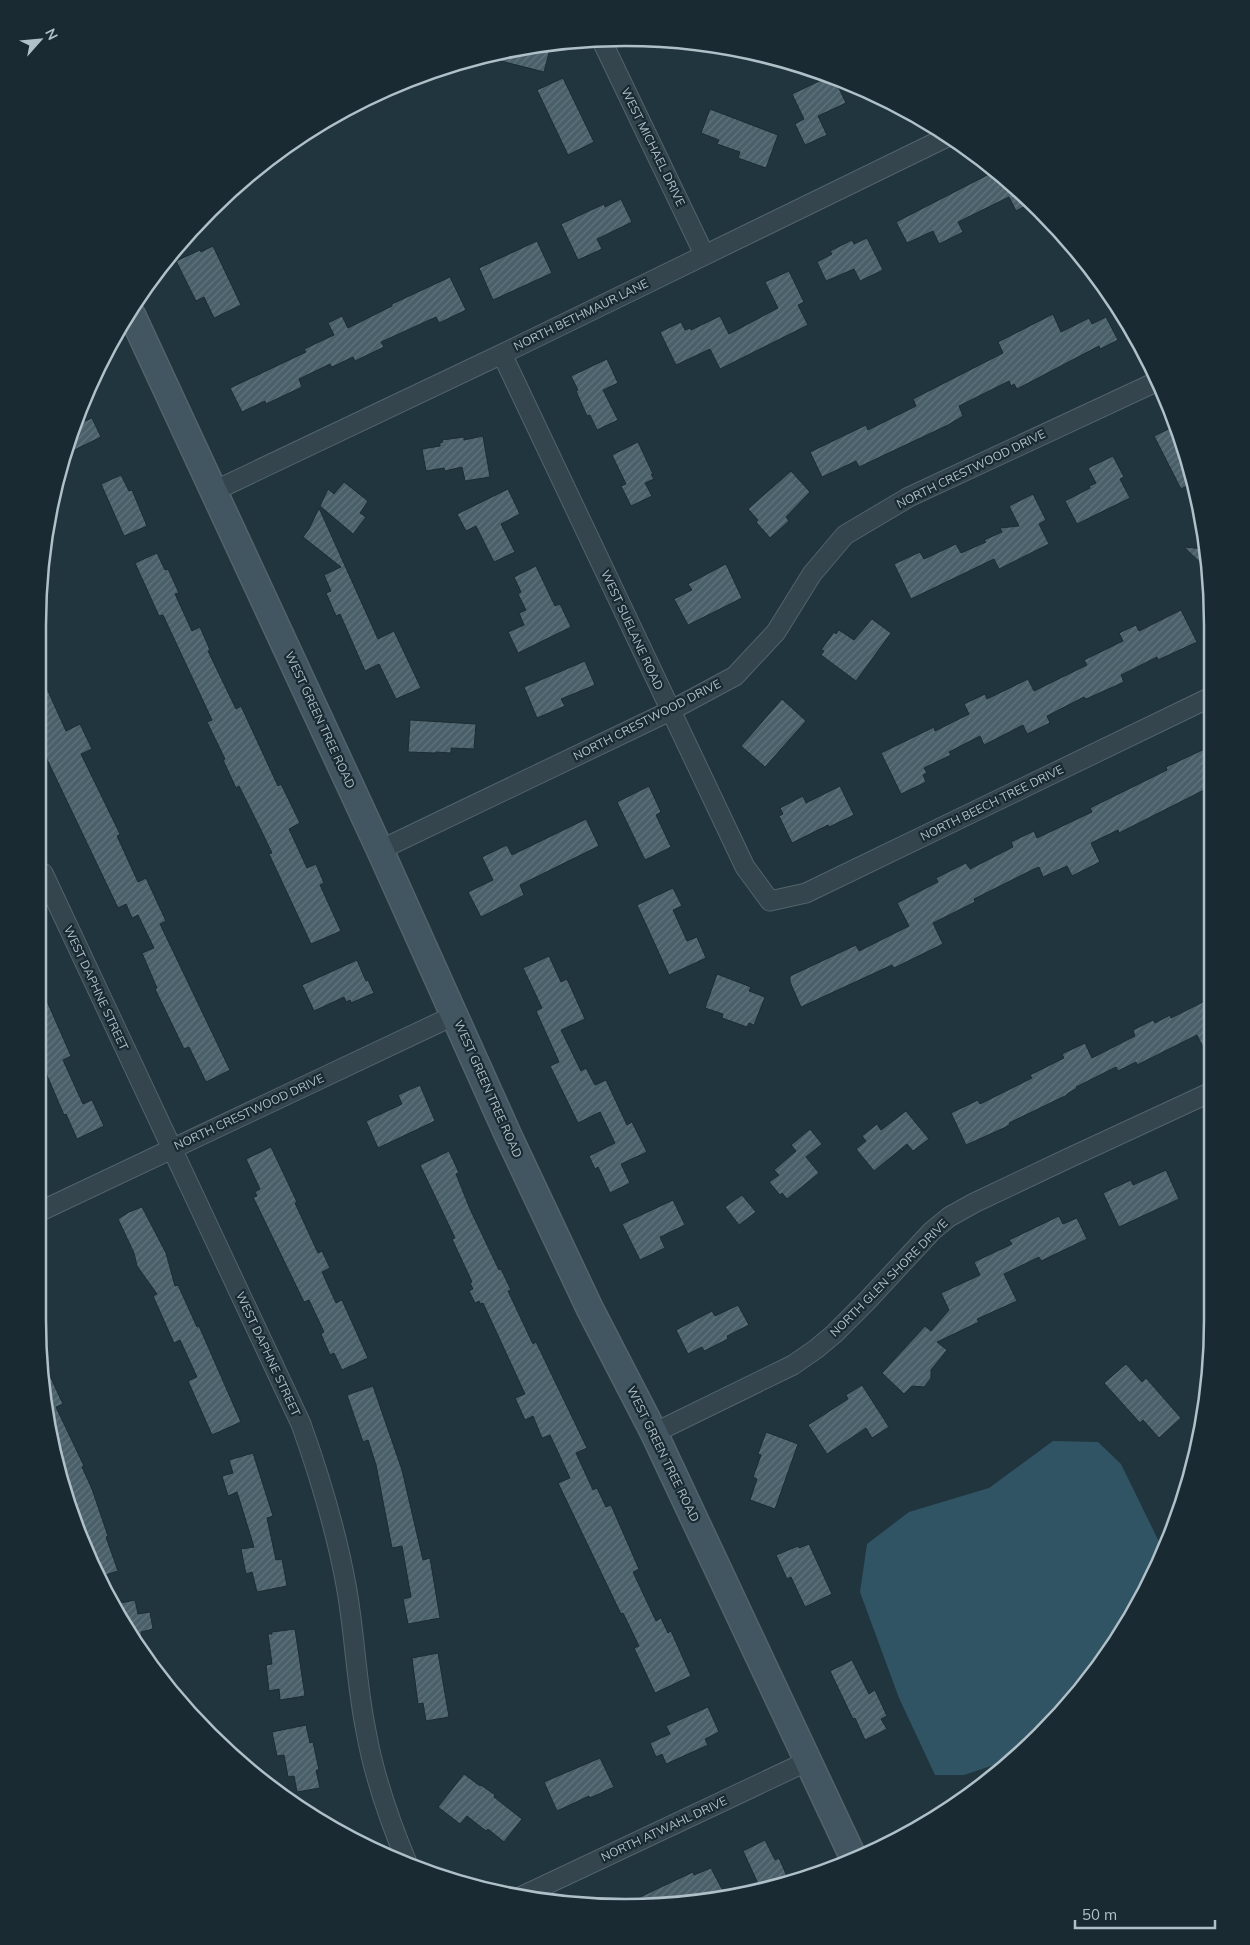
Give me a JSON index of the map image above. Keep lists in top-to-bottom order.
{
  "streets": {
    "street": [
      "WEST MICHAEL DRIVE",
      "NORTH BETHMAUR LANE",
      "NORTH CRESTWOOD DRIVE",
      "WEST SUELANE ROAD",
      "WEST GREEN TREE ROAD",
      "NORTH BEECH TREE DRIVE",
      "WEST DAPHNE STREET",
      "NORTH GLEN SHORE DRIVE",
      "NORTH ATWAHL DRIVE"
    ]
  },
  "crossings": [
    ["WEST MICHAEL DRIVE", "NORTH BETHMAUR LANE"],
    ["NORTH BETHMAUR LANE", "WEST SUELANE ROAD"],
    ["NORTH BETHMAUR LANE", "WEST GREEN TREE ROAD"],
    ["NORTH CRESTWOOD DRIVE", "WEST SUELANE ROAD"],
    ["NORTH CRESTWOOD DRIVE", "WEST GREEN TREE ROAD"],
    ["NORTH CRESTWOOD DRIVE", "WEST DAPHNE STREET"],
    ["WEST SUELANE ROAD", "NORTH BEECH TREE DRIVE"],
    ["WEST GREEN TREE ROAD", "NORTH GLEN SHORE DRIVE"],
    ["WEST GREEN TREE ROAD", "NORTH ATWAHL DRIVE"]
  ],
  "scale_bar": "50 m",
  "north": "top right"
}
